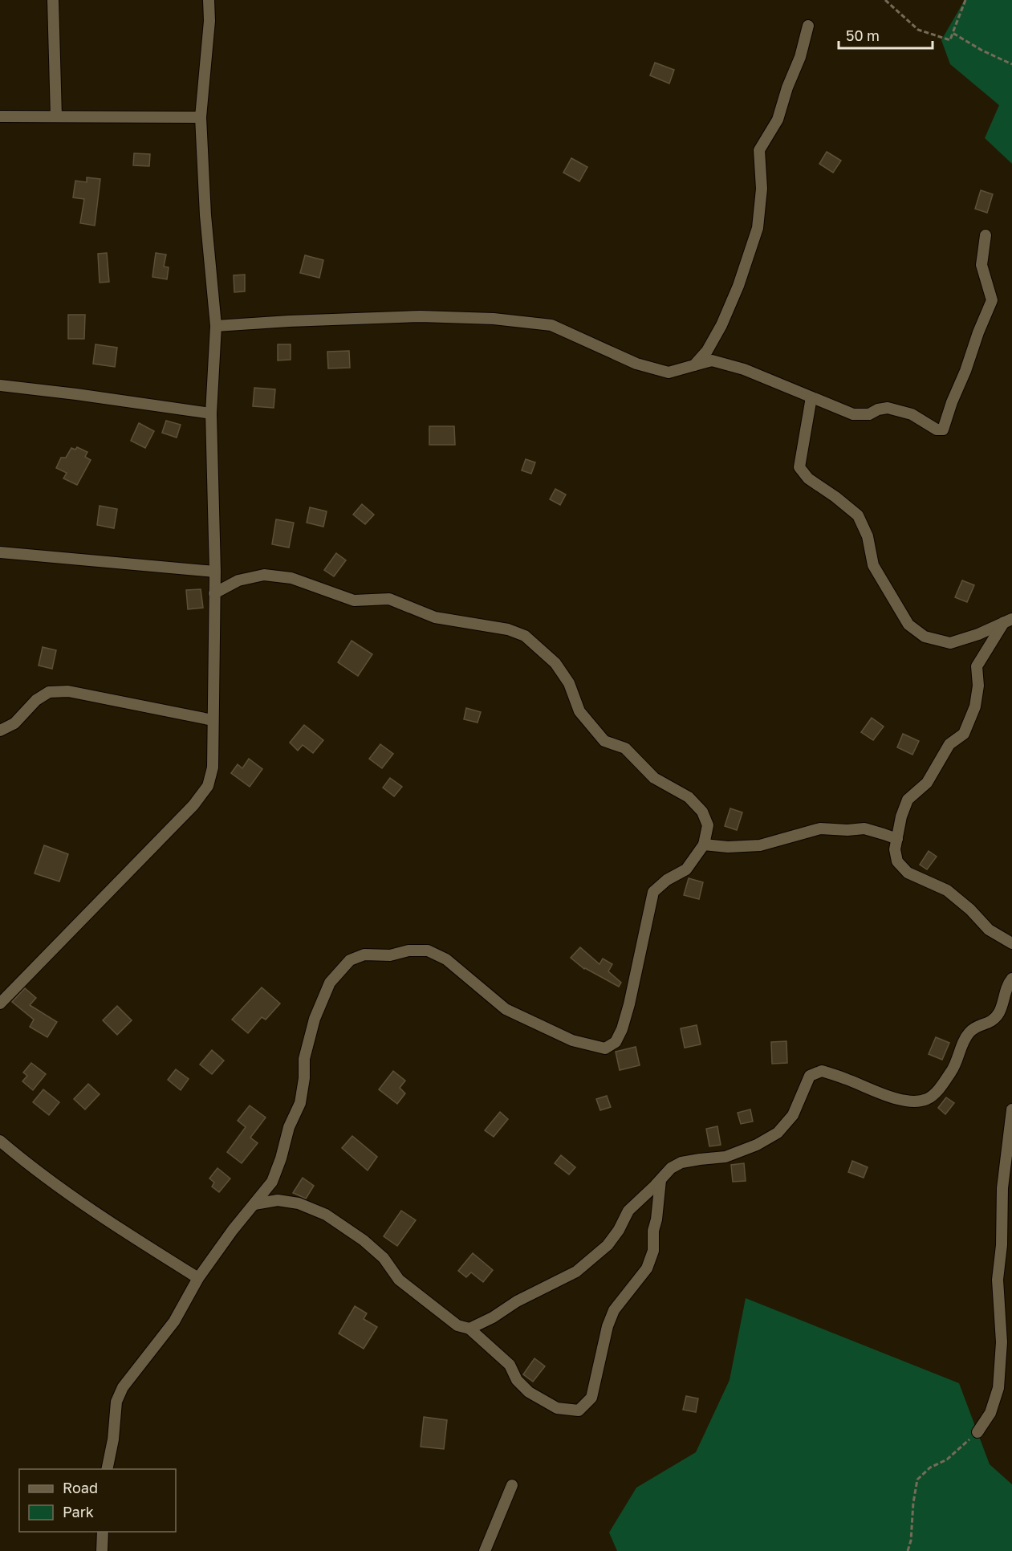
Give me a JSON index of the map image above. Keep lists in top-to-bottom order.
{
  "legend": ["Road", "Park"],
  "scale_bar": "50 m"
}
